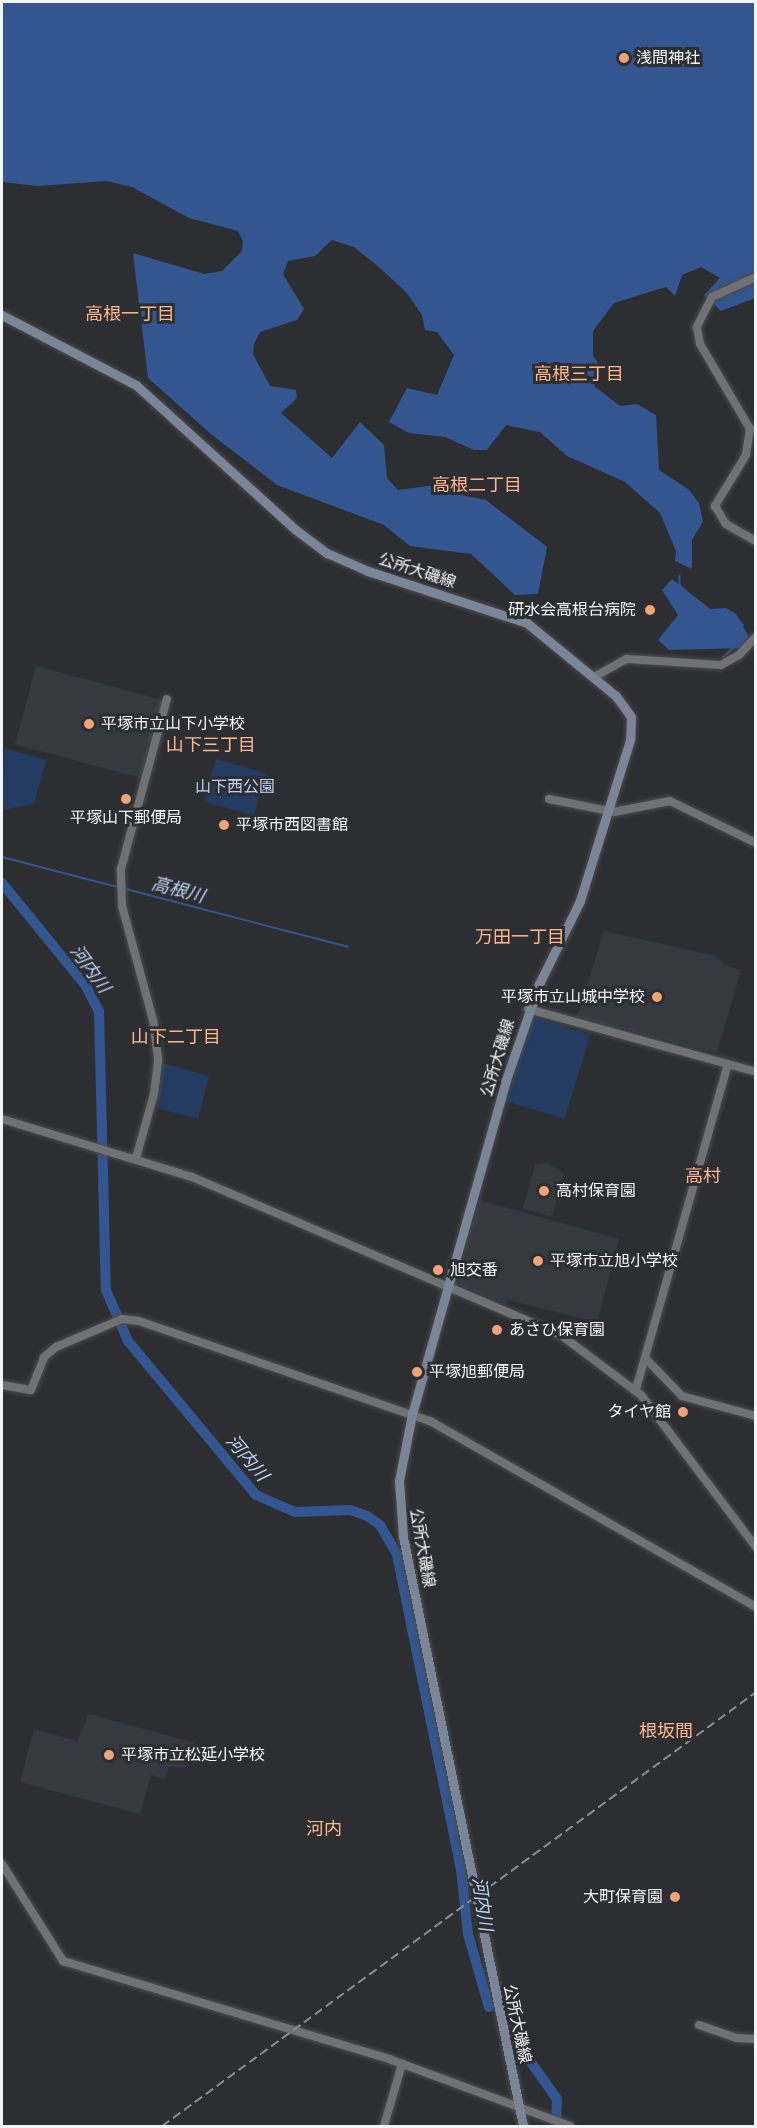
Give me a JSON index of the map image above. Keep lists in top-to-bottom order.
{
  "streets": {
    "main road": ["公所大磯線"]
  },
  "districts": [
    "高根一丁目",
    "高根三丁目",
    "高根二丁目",
    "山下三丁目",
    "万田一丁目",
    "山下二丁目",
    "高村",
    "根坂間",
    "河内"
  ],
  "water": ["高根川", "河内川"],
  "parks": ["山下西公園"],
  "places": [
    "浅間神社",
    "研水会高根台病院",
    "平塚市立山下小学校",
    "平塚山下郵便局",
    "平塚市西図書館",
    "平塚市立山城中学校",
    "高村保育園",
    "平塚市立旭小学校",
    "旭交番",
    "あさひ保育園",
    "平塚旭郵便局",
    "タイヤ館",
    "平塚市立松延小学校",
    "大町保育園"
  ]
}
